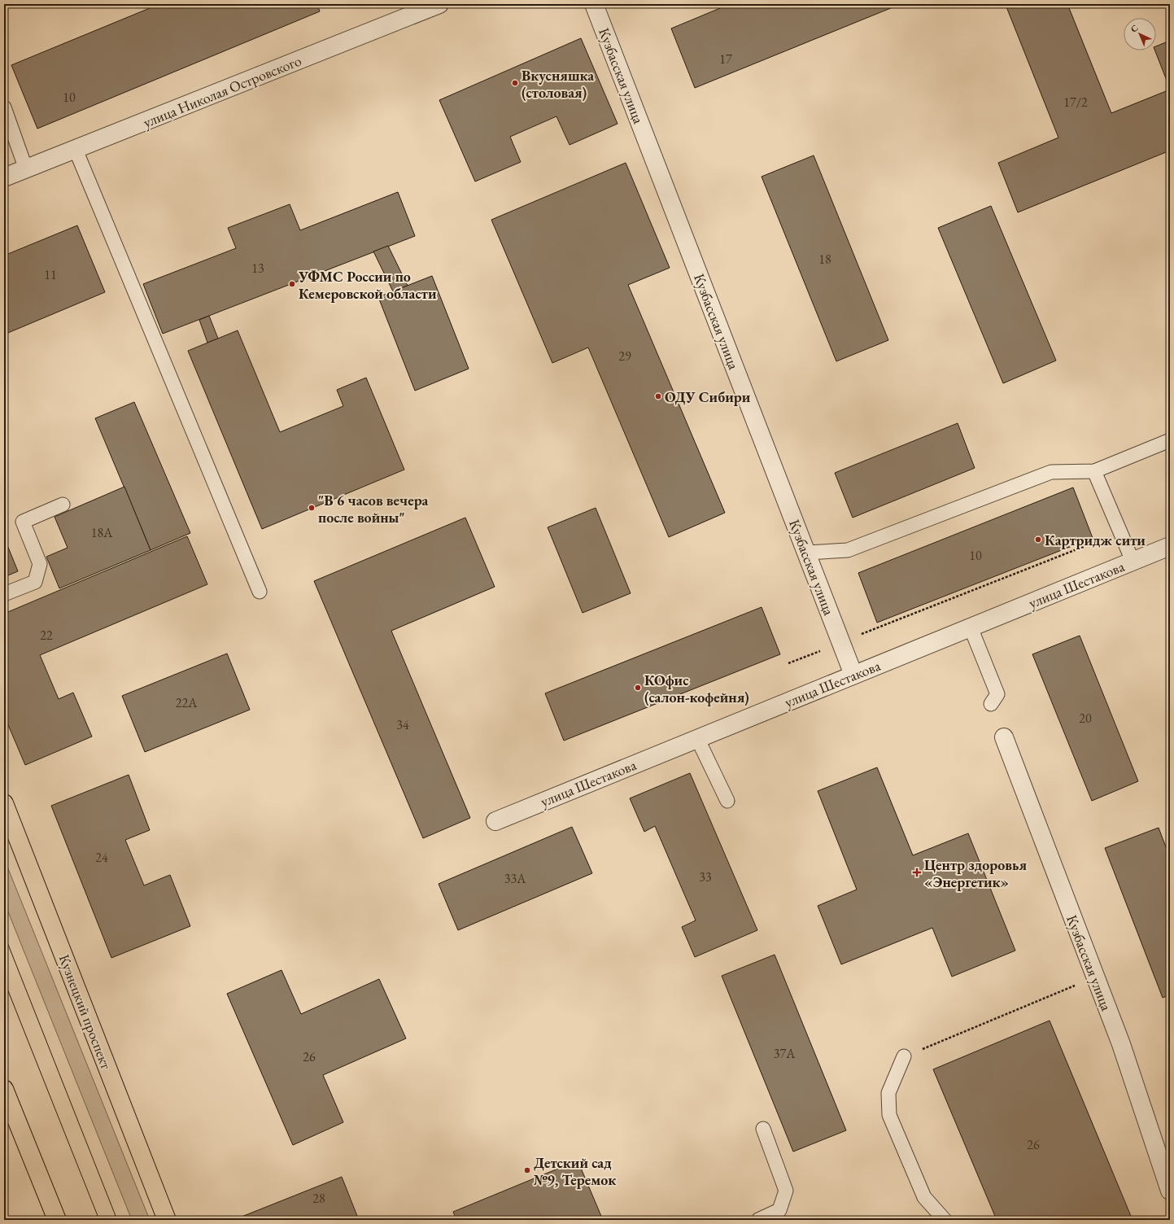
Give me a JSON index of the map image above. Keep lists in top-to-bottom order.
{
  "streets": {
    "main road": ["Кузнецкий проспект"],
    "street": ["Кузбасская улица", "улица Николая Островского", "улица Шестакова"]
  },
  "crossings": [
    ["Кузбасская улица", "улица Шестакова"]
  ],
  "places": {
    "other": [
      "Вкусняшка (столовая)",
      "УФМС России по Кемеровской области",
      "ОДУ Сибири",
      "\"В 6 часов вечера после войны\"",
      "Картридж сити",
      "КОфис (салон-кофейня)",
      "Детский сад №9, Теремок"
    ],
    "health": ["Центр здоровья «Энергетик»"]
  },
  "house_numbers": [
    "17",
    "10",
    "17/2",
    "18",
    "13",
    "11",
    "29",
    "18А",
    "10",
    "22",
    "22А",
    "20",
    "34",
    "24",
    "33",
    "33А",
    "37А",
    "26",
    "26",
    "28"
  ],
  "north": "top left"
}
